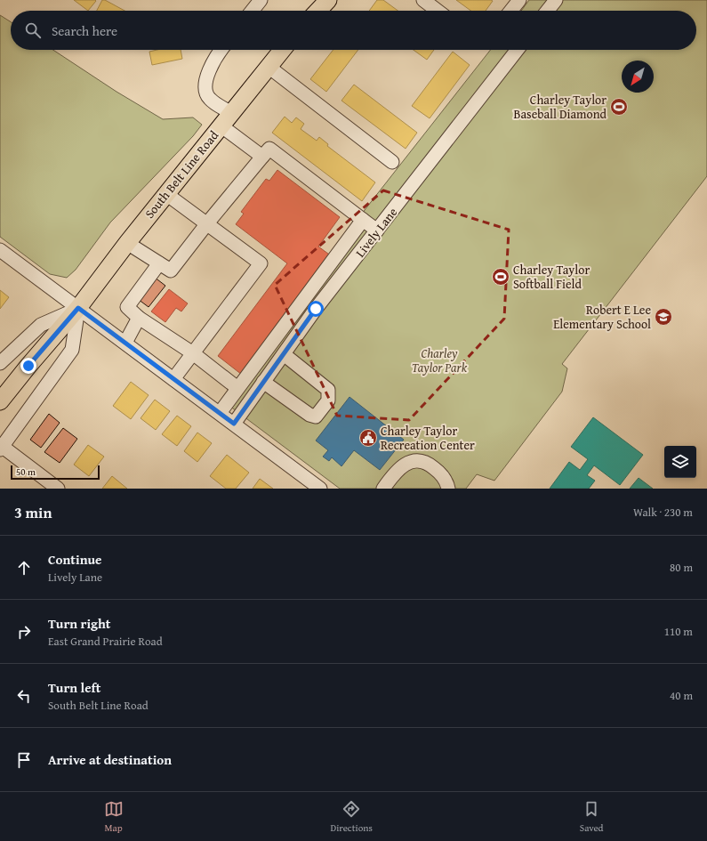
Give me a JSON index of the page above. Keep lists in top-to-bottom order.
{
  "streets": {
    "main road": ["South Belt Line Road"],
    "street": ["Lively Lane"]
  },
  "parks": ["Charley Taylor Park"],
  "places": {
    "sports": ["Charley Taylor Baseball Diamond", "Charley Taylor Softball Field"],
    "school or university": ["Robert E Lee Elementary School"],
    "public building": ["Charley Taylor Recreation Center"]
  },
  "scale_bar": "50 m",
  "north": "bottom left",
  "page": {
    "search": "Search here",
    "scale": "50 m",
    "heading": ["3 min", "Walk · 230 m"],
    "list": [
      ["Continue", "Lively Lane", "80 m"],
      ["Turn right", "East Grand Prairie Road", "110 m"],
      ["Turn left", "South Belt Line Road", "40 m"],
      "Arrive at destination"
    ],
    "nav": ["Map", "Directions", "Saved"]
  }
}
